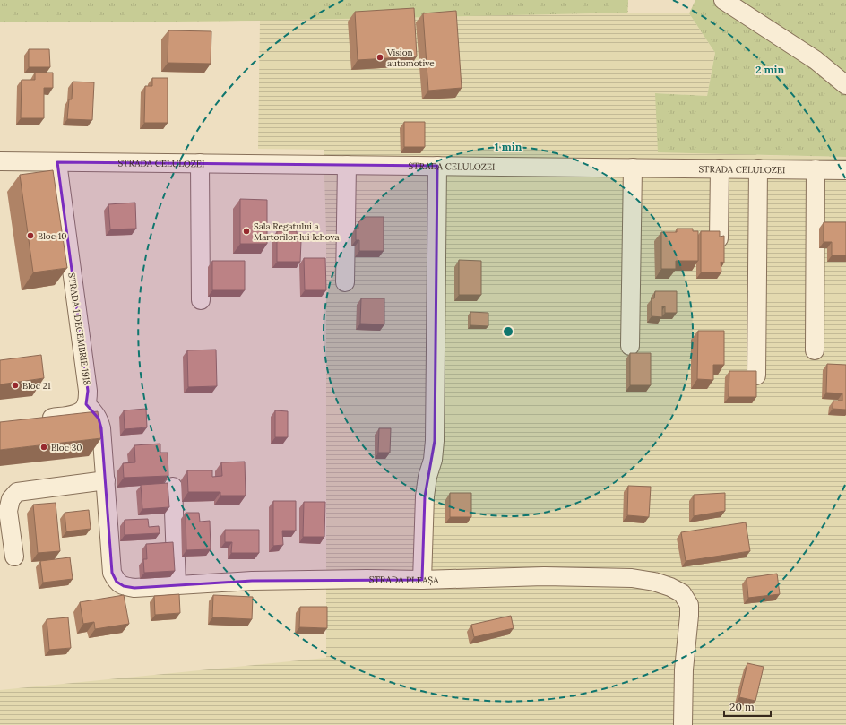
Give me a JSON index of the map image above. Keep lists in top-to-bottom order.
{
  "streets": {
    "street": ["STRADA CELULOZEI", "STRADA 1 DECEMBRIE 1918", "STRADA PLEAȘA"]
  },
  "crossings": [
    ["STRADA CELULOZEI", "STRADA 1 DECEMBRIE 1918"]
  ],
  "places": [
    "Vision automotive",
    "Sala Regatului a Martorilor lui Iehova",
    "Bloc 10",
    "Bloc 21",
    "Bloc 30"
  ],
  "scale_bar": "20 m",
  "rings": ["2 min", "1 min"]
}
